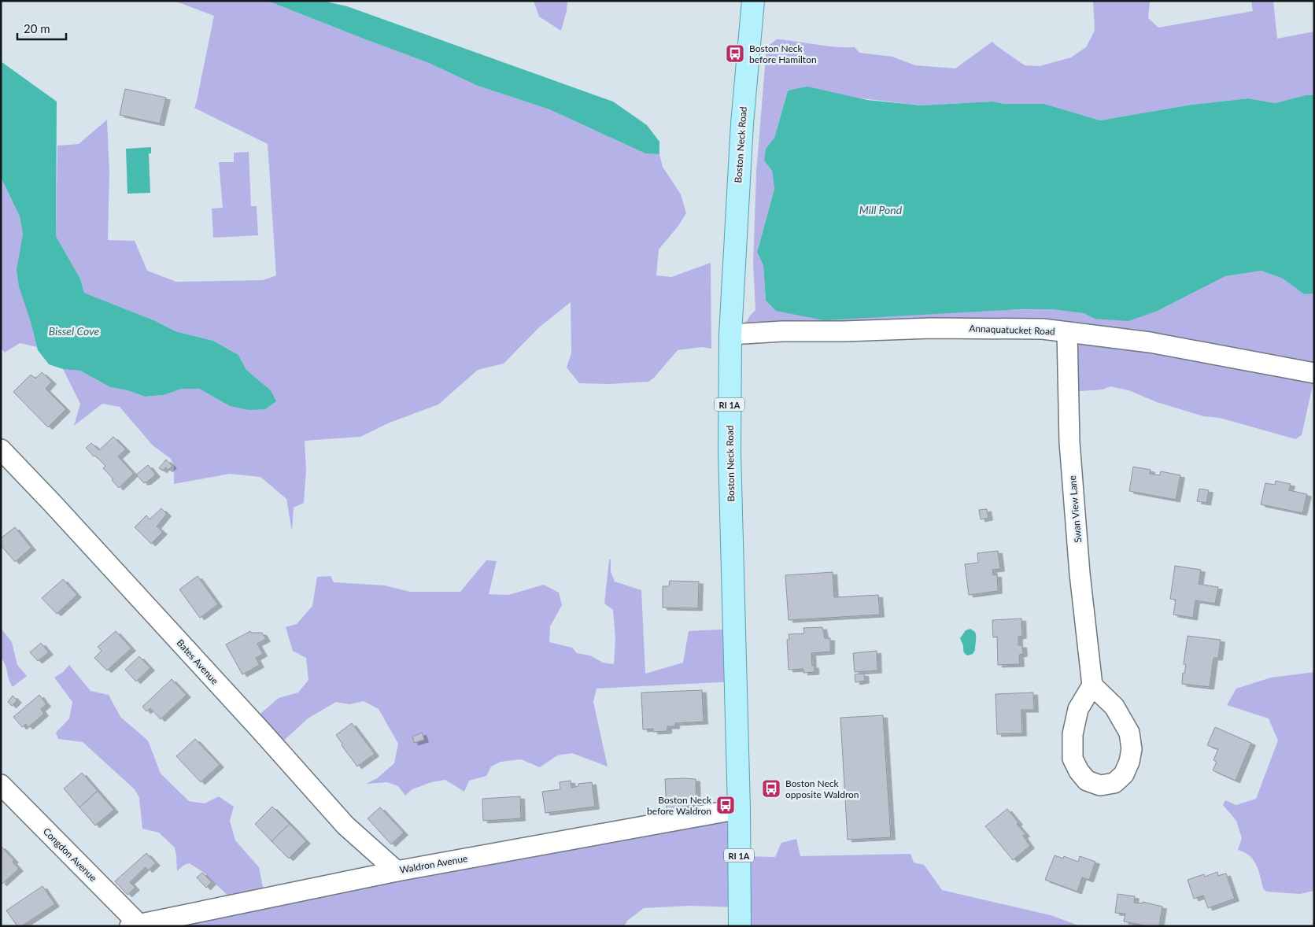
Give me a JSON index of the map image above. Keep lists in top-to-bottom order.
{
  "streets": {
    "main road": ["Boston Neck Road", "RI 1A"],
    "street": [
      "Annaquatucket Road",
      "Swan View Lane",
      "Bates Avenue",
      "Congdon Avenue",
      "Waldron Avenue"
    ]
  },
  "crossings": [
    ["Boston Neck Road", "Annaquatucket Road"],
    ["Boston Neck Road", "Waldron Avenue"],
    ["Annaquatucket Road", "Swan View Lane"],
    ["Bates Avenue", "Waldron Avenue"],
    ["Congdon Avenue", "Waldron Avenue"]
  ],
  "water": ["Mill Pond", "Bissel Cove"],
  "places": {
    "bus stop": ["Boston Neck before Hamilton", "Boston Neck opposite Waldron", "Boston Neck before Waldron"]
  },
  "scale_bar": "20 m"
}
